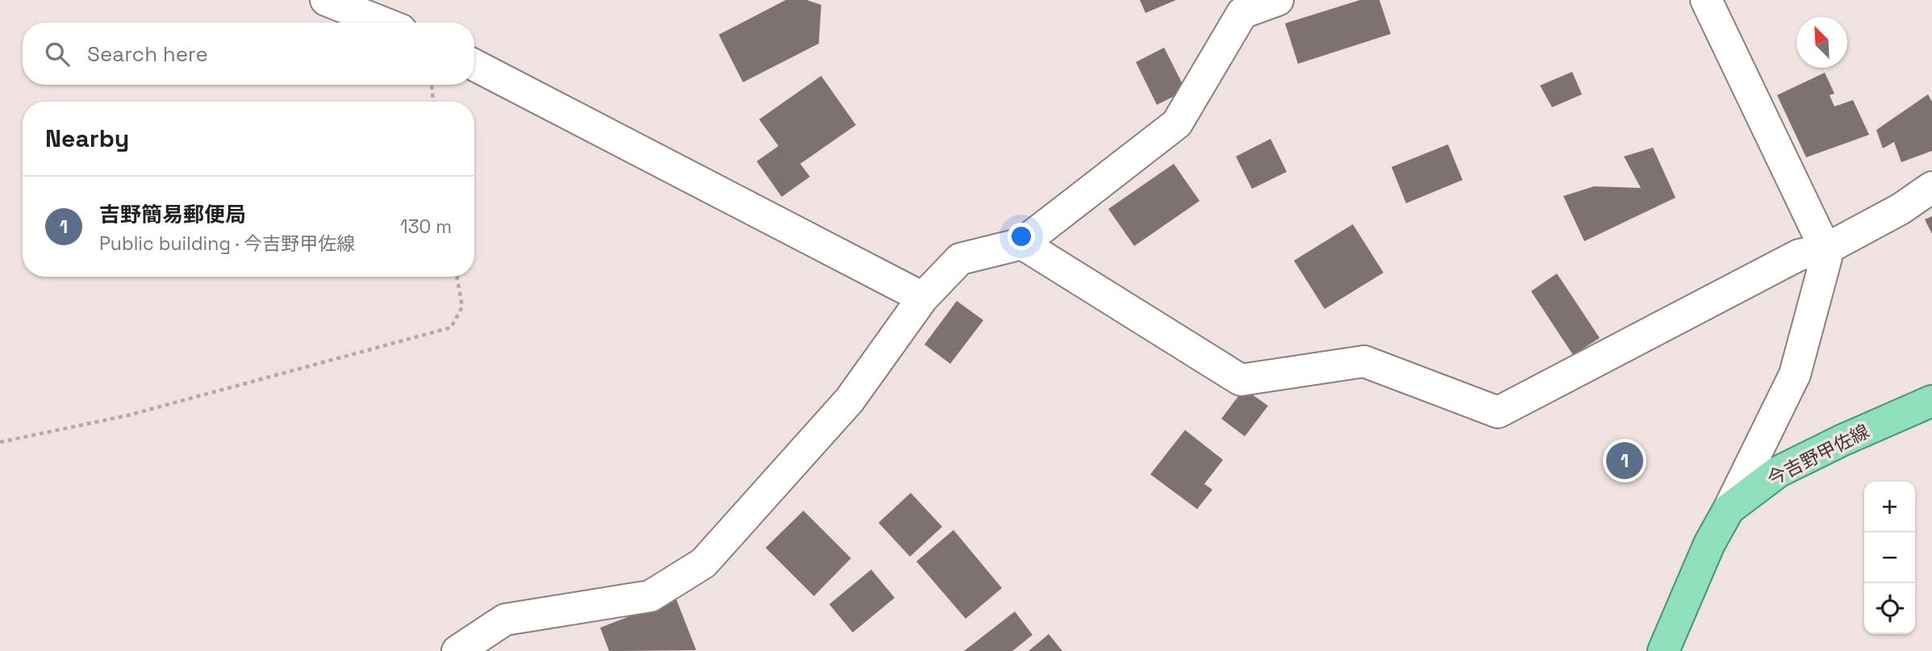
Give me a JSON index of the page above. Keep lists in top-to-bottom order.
{
  "streets": {
    "main road": ["今吉野甲佐線"]
  },
  "north": "top left",
  "page": {
    "search": "Search here",
    "heading": "Nearby",
    "list": [
      {
        "mark": "1",
        "name": "吉野簡易郵便局",
        "note": "Public building · 今吉野甲佐線",
        "value": "130 m"
      }
    ],
    "pins": "1",
    "map_buttons": ["+", "−"]
  }
}
